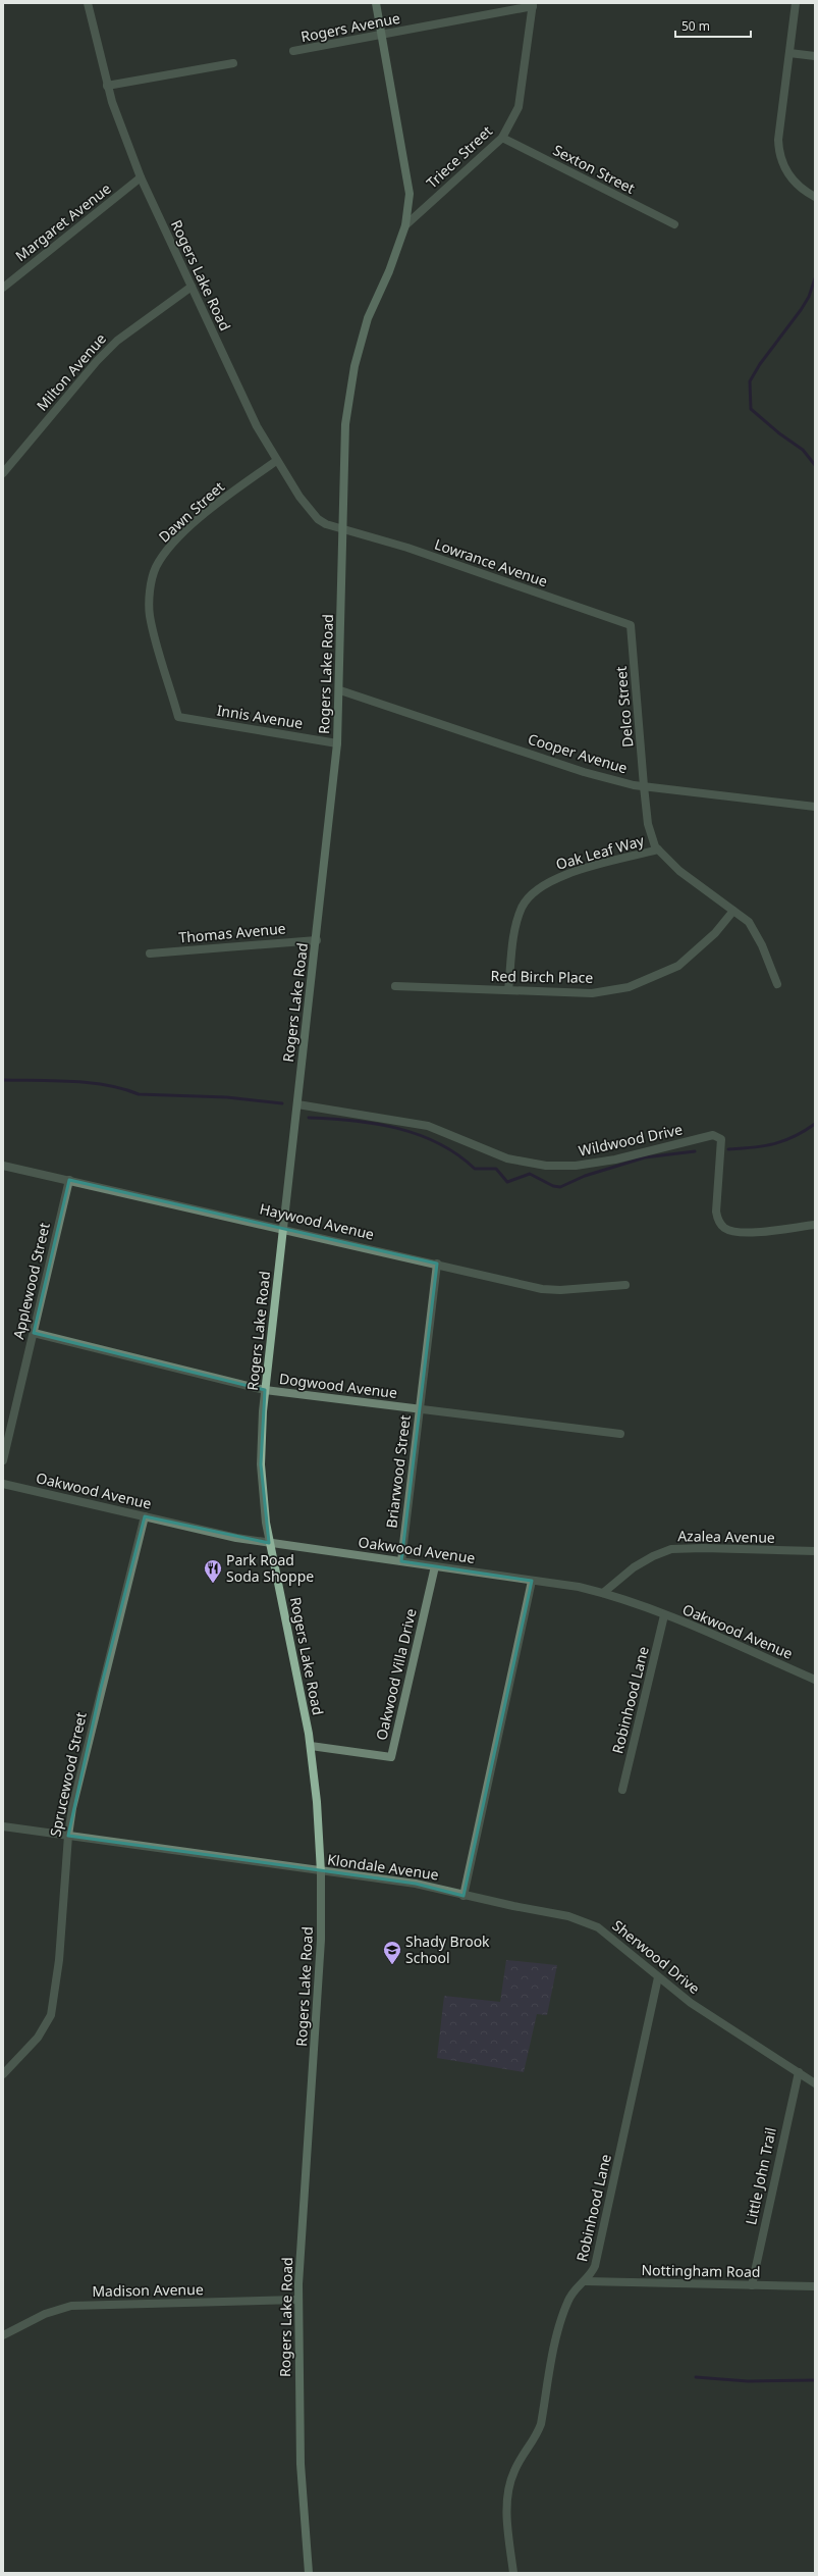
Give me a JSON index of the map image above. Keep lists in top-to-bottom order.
{
  "streets": {
    "main road": ["Rogers Lake Road"],
    "street": [
      "Rogers Avenue",
      "Triece Street",
      "Sexton Street",
      "Margaret Avenue",
      "Milton Avenue",
      "Dawn Street",
      "Lowrance Avenue",
      "Delco Street",
      "Innis Avenue",
      "Cooper Avenue",
      "Oak Leaf Way",
      "Thomas Avenue",
      "Red Birch Place",
      "Wildwood Drive",
      "Haywood Avenue",
      "Applewood Street",
      "Dogwood Avenue",
      "Briarwood Street",
      "Oakwood Avenue",
      "Azalea Avenue",
      "Oakwood Villa Drive",
      "Robinhood Lane",
      "Sprucewood Street",
      "Klondale Avenue",
      "Sherwood Drive",
      "Little John Trail",
      "Nottingham Road",
      "Madison Avenue"
    ]
  },
  "crossings": [
    ["Rogers Avenue", "Triece Street"],
    ["Rogers Avenue", "Rogers Lake Road"],
    ["Triece Street", "Sexton Street"],
    ["Triece Street", "Rogers Lake Road"],
    ["Margaret Avenue", "Rogers Lake Road"],
    ["Rogers Lake Road", "Milton Avenue"],
    ["Rogers Lake Road", "Dawn Street"],
    ["Rogers Lake Road", "Lowrance Avenue"],
    ["Rogers Lake Road", "Innis Avenue"],
    ["Rogers Lake Road", "Cooper Avenue"],
    ["Rogers Lake Road", "Thomas Avenue"],
    ["Rogers Lake Road", "Wildwood Drive"],
    ["Rogers Lake Road", "Haywood Avenue"],
    ["Rogers Lake Road", "Dogwood Avenue"],
    ["Rogers Lake Road", "Oakwood Avenue"],
    ["Rogers Lake Road", "Oakwood Villa Drive"],
    ["Rogers Lake Road", "Klondale Avenue"],
    ["Rogers Lake Road", "Madison Avenue"],
    ["Dawn Street", "Innis Avenue"],
    ["Lowrance Avenue", "Delco Street"],
    ["Delco Street", "Cooper Avenue"],
    ["Delco Street", "Oak Leaf Way"],
    ["Oak Leaf Way", "Red Birch Place"],
    ["Haywood Avenue", "Applewood Street"],
    ["Haywood Avenue", "Briarwood Street"],
    ["Applewood Street", "Dogwood Avenue"],
    ["Dogwood Avenue", "Briarwood Street"],
    ["Briarwood Street", "Oakwood Avenue"],
    ["Oakwood Avenue", "Azalea Avenue"],
    ["Oakwood Avenue", "Oakwood Villa Drive"],
    ["Oakwood Avenue", "Robinhood Lane"],
    ["Oakwood Avenue", "Sprucewood Street"],
    ["Robinhood Lane", "Sherwood Drive"],
    ["Robinhood Lane", "Nottingham Road"],
    ["Sprucewood Street", "Klondale Avenue"],
    ["Klondale Avenue", "Sherwood Drive"],
    ["Sherwood Drive", "Little John Trail"],
    ["Little John Trail", "Nottingham Road"]
  ],
  "places": {
    "restaurant": ["Park Road Soda Shoppe"],
    "school or university": ["Shady Brook School"]
  },
  "scale_bar": "50 m"
}
